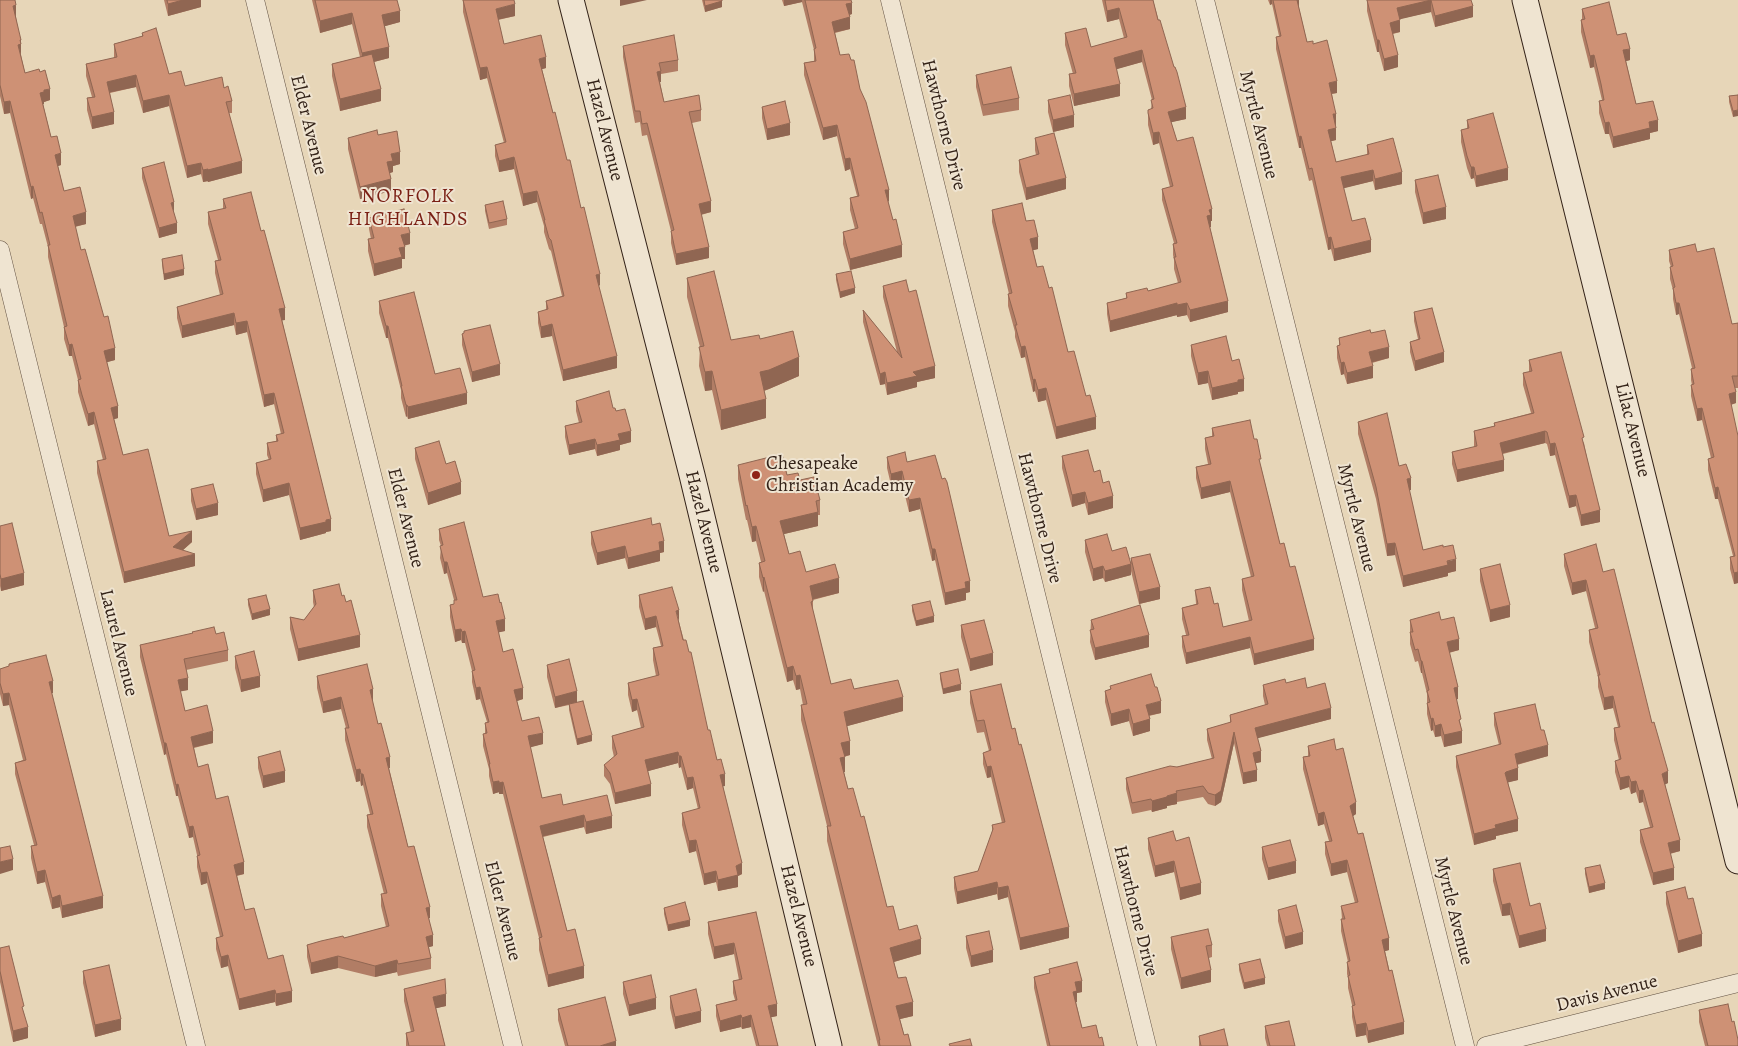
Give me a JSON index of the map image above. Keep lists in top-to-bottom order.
{
  "streets": {
    "street": [
      "Elder Avenue",
      "Hawthorne Drive",
      "Myrtle Avenue",
      "Hazel Avenue",
      "Lilac Avenue",
      "Laurel Avenue",
      "Davis Avenue"
    ]
  },
  "districts": ["NORFOLK HIGHLANDS"],
  "places": ["Chesapeake Christian Academy"]
}
